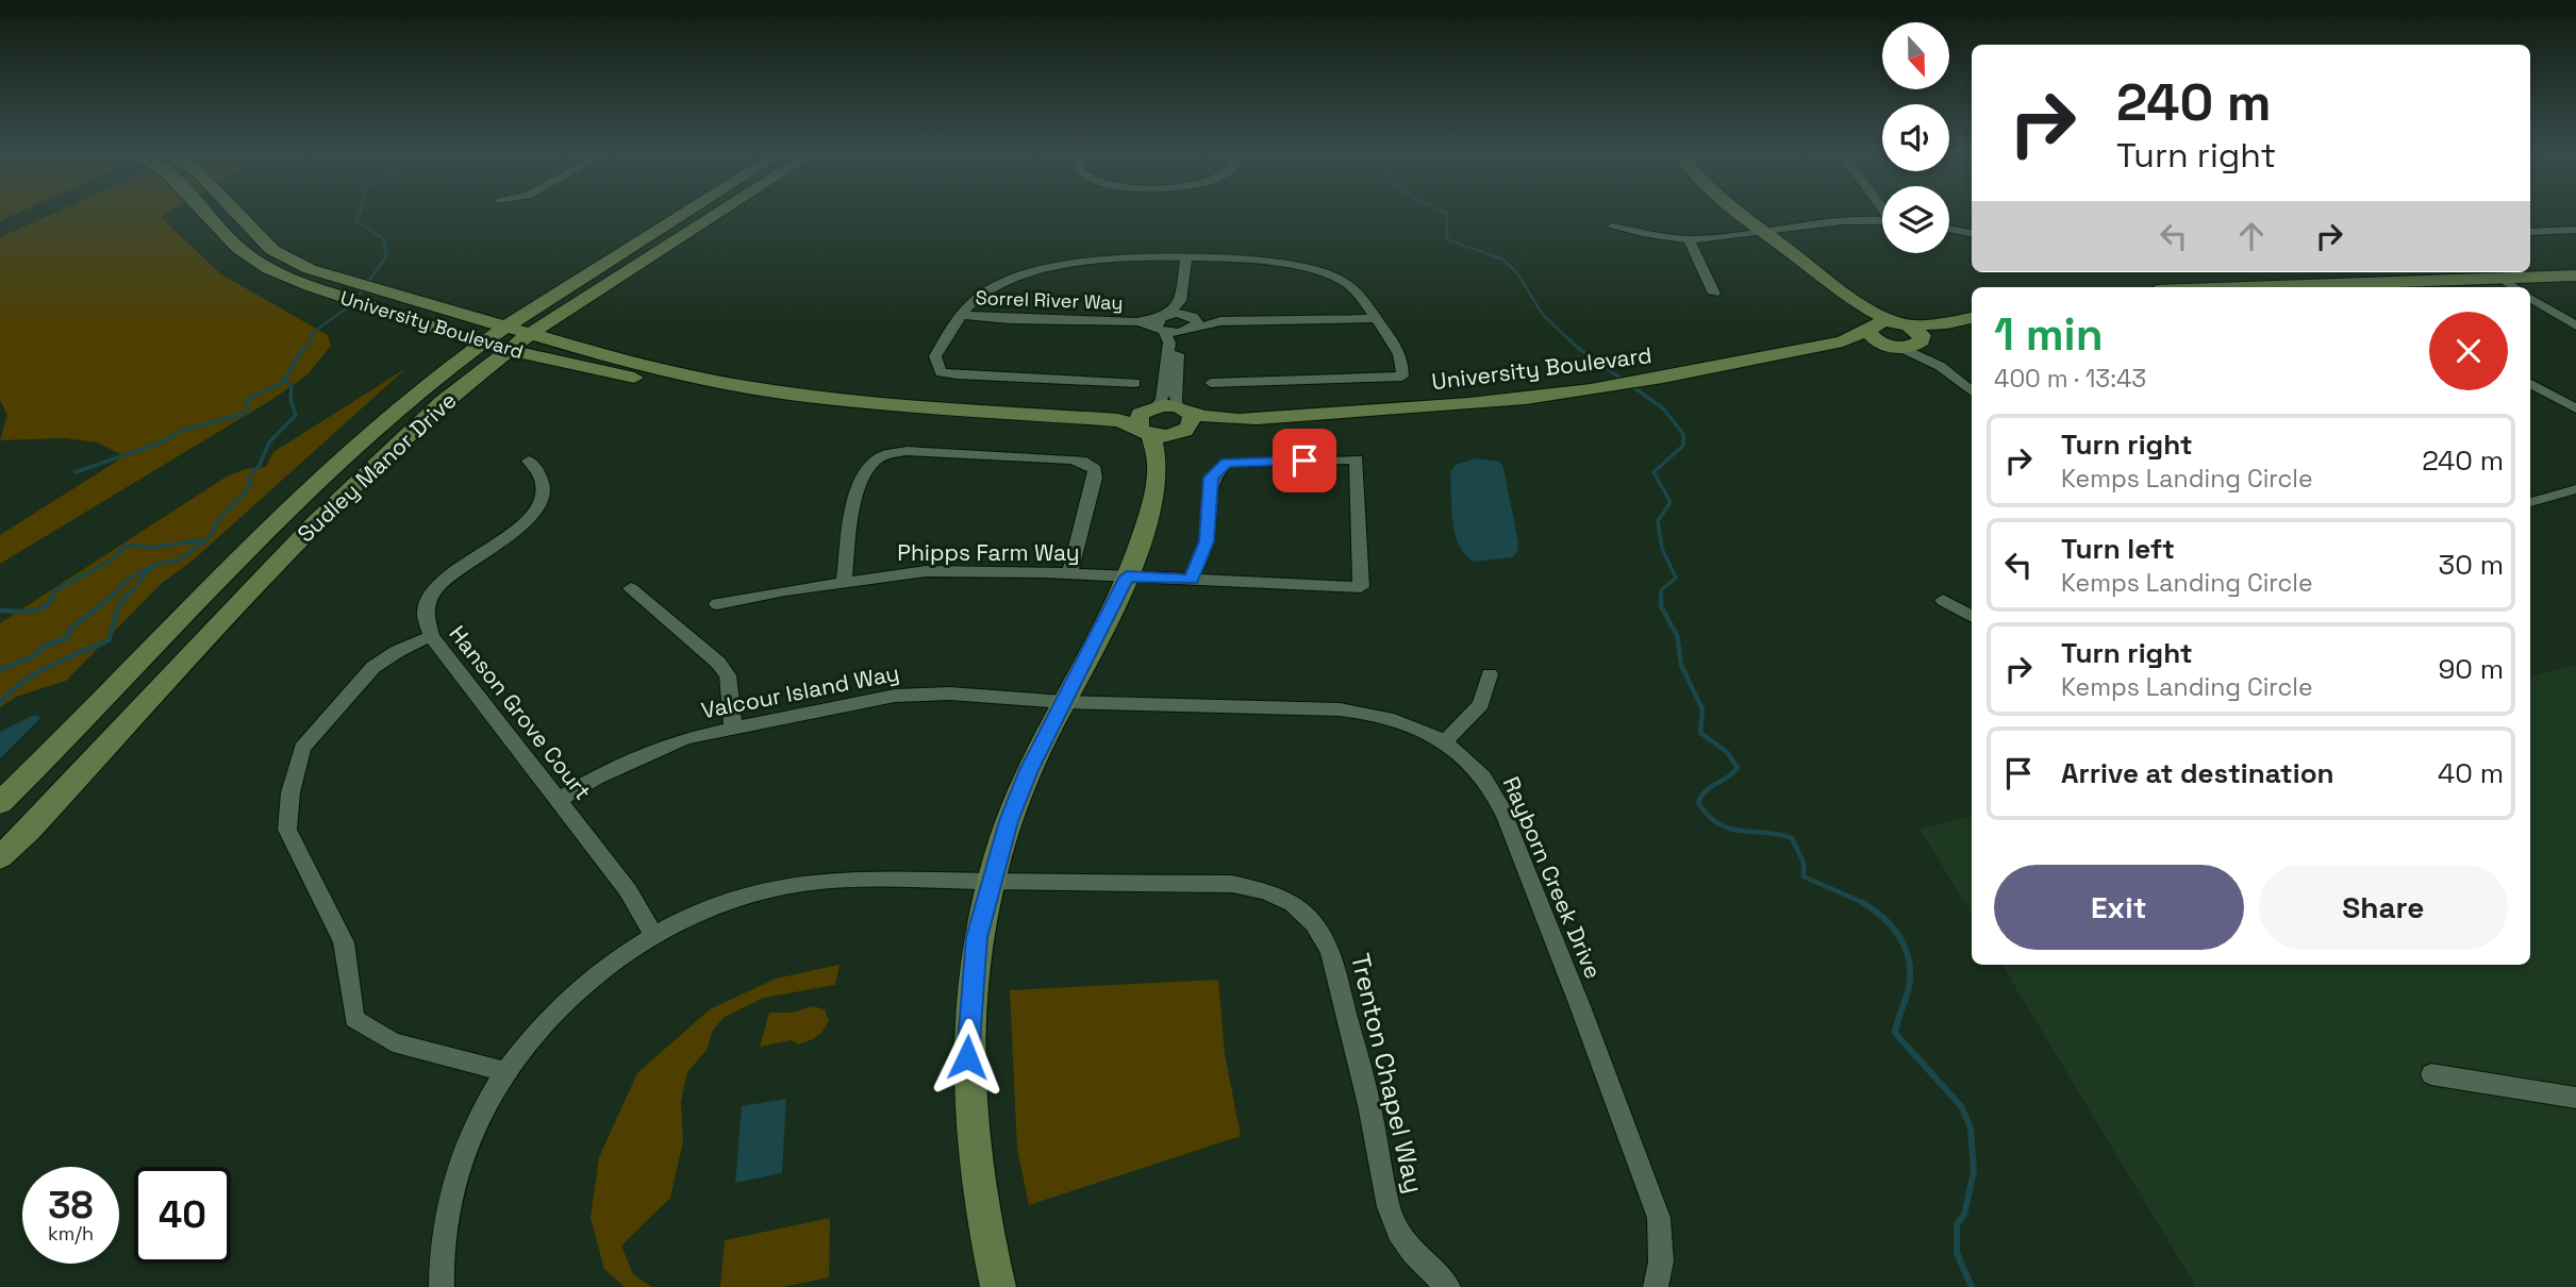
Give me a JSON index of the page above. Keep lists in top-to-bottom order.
{
  "streets": {
    "main road": ["University Boulevard", "Sudley Manor Drive"],
    "street": [
      "Sorrel River Way",
      "Phipps Farm Way",
      "Valcour Island Way",
      "Hanson Grove Court",
      "Rayborn Creek Drive",
      "Trenton Chapel Way"
    ]
  },
  "crossings": [
    ["University Boulevard", "Sudley Manor Drive"],
    ["Valcour Island Way", "Hanson Grove Court"],
    ["Valcour Island Way", "Rayborn Creek Drive"],
    ["Hanson Grove Court", "Trenton Chapel Way"]
  ],
  "north": "bottom",
  "page": {
    "turn": ["240 m", "Turn right"],
    "heading": ["1 min", "400 m · 13:43"],
    "list": [
      {
        "name": "Turn right",
        "note": "Kemps Landing Circle",
        "value": "240 m"
      },
      {
        "name": "Turn left",
        "note": "Kemps Landing Circle",
        "value": "30 m"
      },
      {
        "name": "Turn right",
        "note": "Kemps Landing Circle",
        "value": "90 m"
      },
      {
        "name": "Arrive at destination",
        "value": "40 m"
      }
    ],
    "buttons": ["Exit", "Share"],
    "speed": "38 km/h",
    "limit": "40"
  }
}
